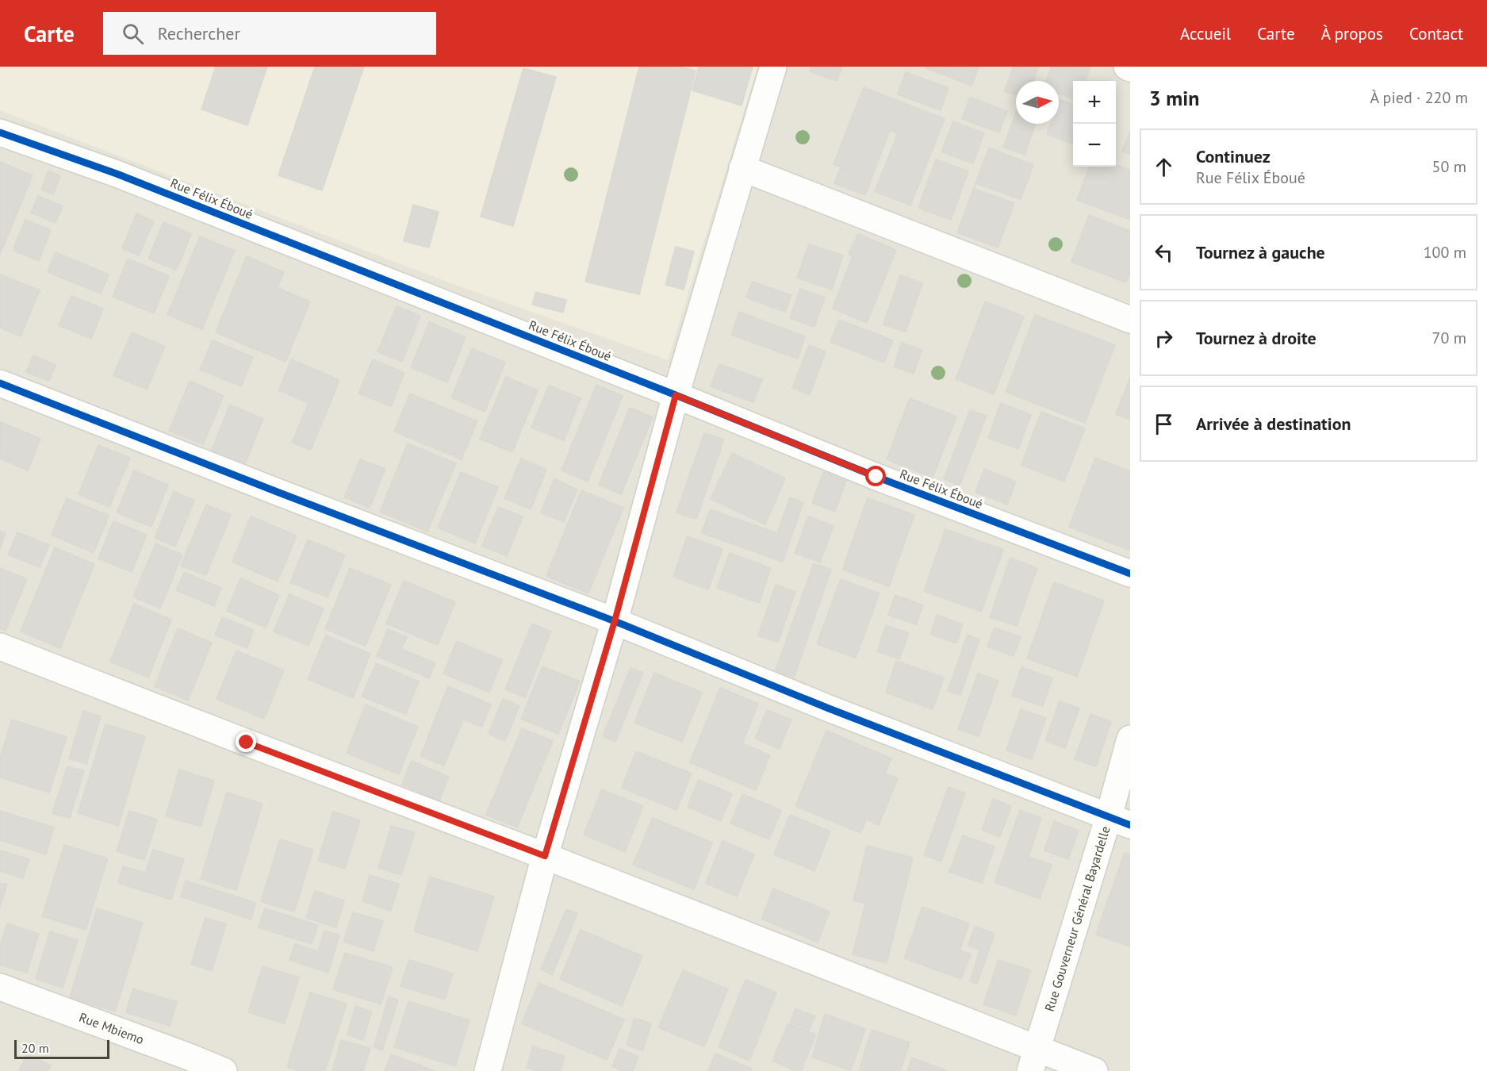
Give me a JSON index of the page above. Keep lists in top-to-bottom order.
{
  "streets": {
    "street": ["Rue Félix Éboué", "Rue Gouverneur Général Bayardelle", "Rue Mbiemo"]
  },
  "scale_bar": "20 m",
  "north": "right",
  "page": {
    "header": "Carte",
    "search": "Rechercher",
    "nav": [
      "Accueil",
      "Carte",
      "À propos",
      "Contact"
    ],
    "heading": ["3 min", "À pied · 220 m"],
    "map_buttons": ["+", "−"],
    "list": [
      ["Continuez", "Rue Félix Éboué", "50 m"],
      ["Tournez à gauche", "100 m"],
      ["Tournez à droite", "70 m"],
      "Arrivée à destination"
    ],
    "scale": "20 m"
  }
}
